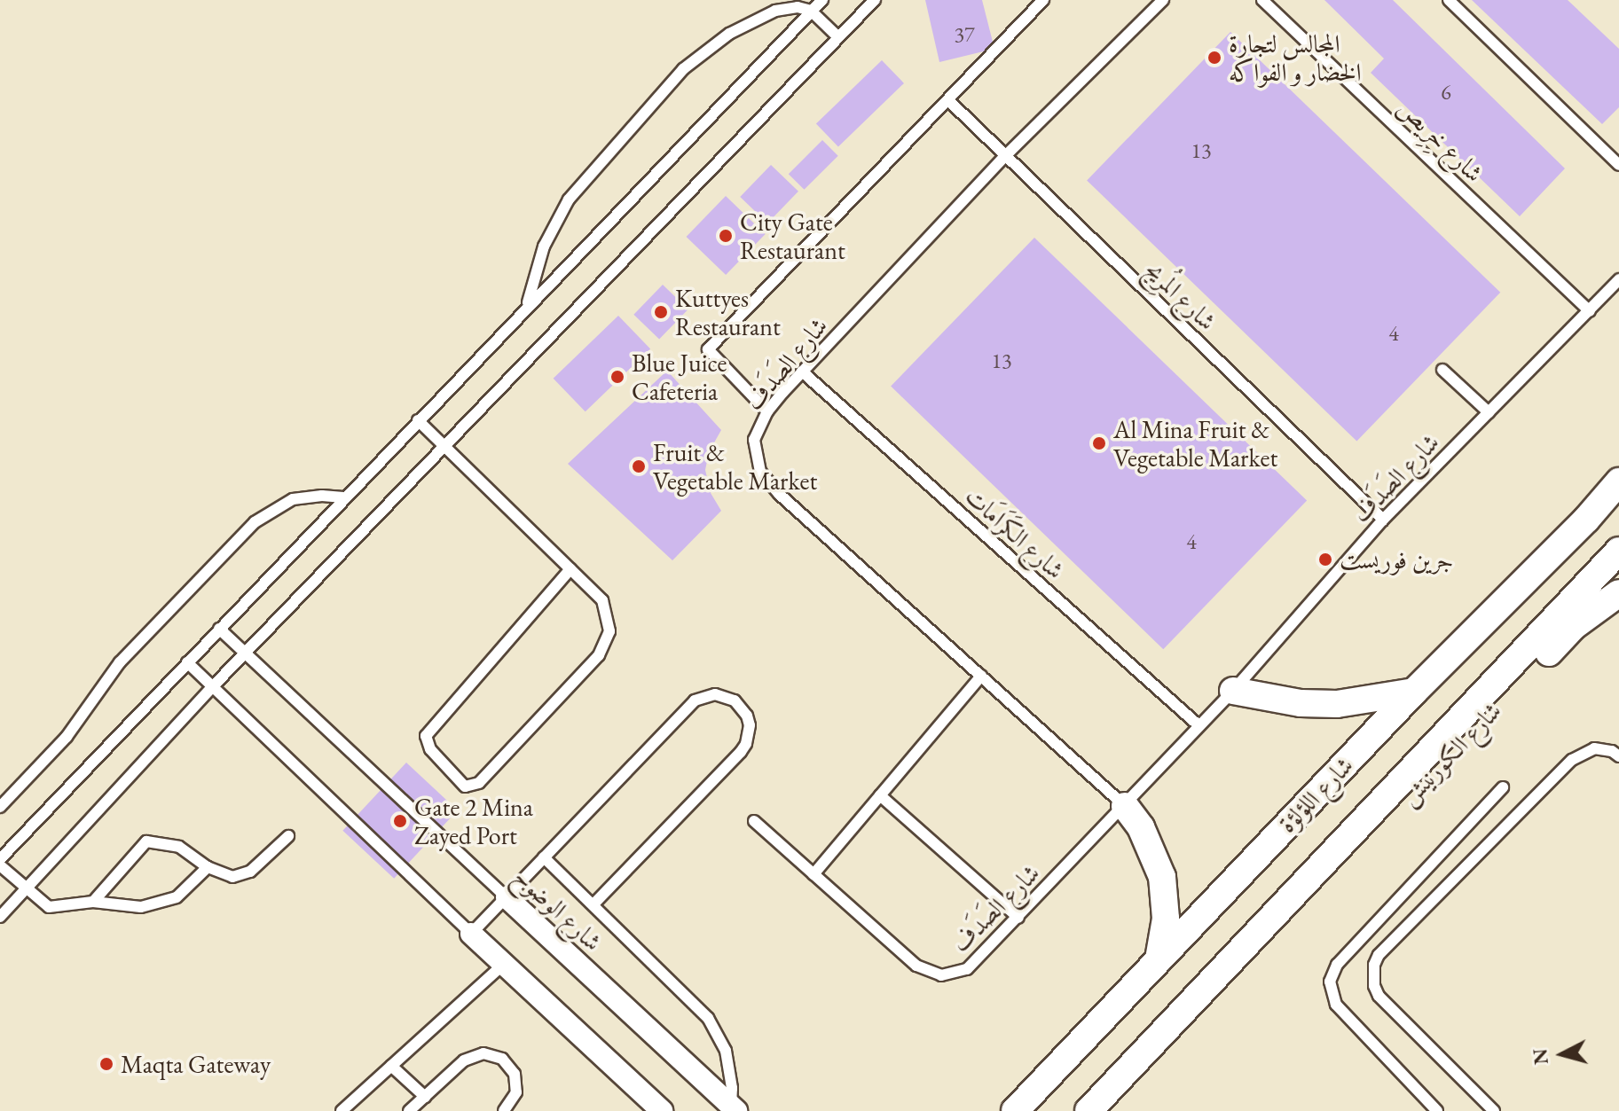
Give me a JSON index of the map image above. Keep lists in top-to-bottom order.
{
  "streets": {
    "street": ["شارع الكورنيش", "شارع اللؤلؤة", "شارع الوضوح"],
    "lane": [
      "شارع خِرِيص",
      "شارع المُرِيح",
      "شارع الصَدَف",
      "شارع الكَرَامَات"
    ]
  },
  "crossings": [
    ["شارع خِرِيص", "شارع الصَدَف"],
    ["شارع المُرِيح", "شارع الصَدَف"],
    ["شارع الصَدَف", "شارع الكَرَامَات"]
  ],
  "places": [
    "المجالس لتجارة الخضار و الفواكه",
    "City Gate Restaurant",
    "Kuttyes Restaurant",
    "Blue Juice Cafeteria",
    "Al Mina Fruit & Vegetable Market",
    "Fruit & Vegetable Market",
    "جرين فوريست",
    "Gate 2 Mina Zayed Port",
    "Maqta Gateway"
  ],
  "house_numbers": [
    "37",
    "6",
    "13",
    "4",
    "13",
    "4"
  ],
  "north": "left"
}
